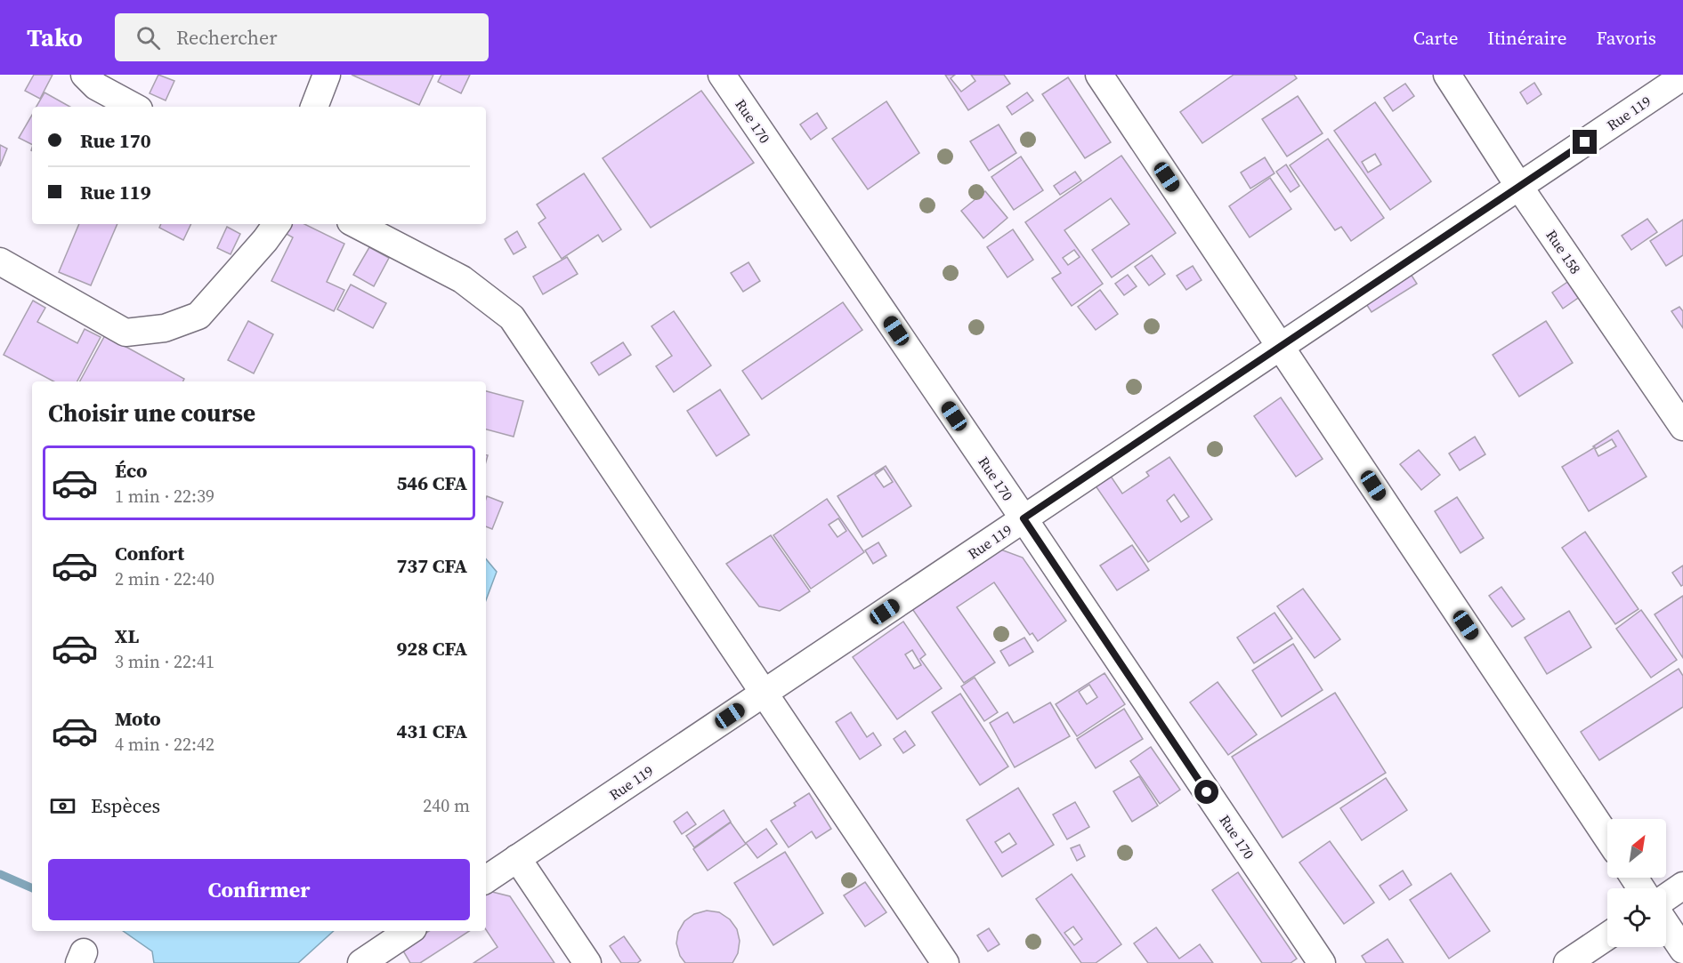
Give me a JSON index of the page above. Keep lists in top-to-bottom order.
{
  "streets": {
    "street": ["Rue 119", "Rue 170", "Rue 158"]
  },
  "crossings": [
    ["Rue 119", "Rue 170"],
    ["Rue 119", "Rue 158"]
  ],
  "north": "top right",
  "page": {
    "header": "Tako",
    "search": "Rechercher",
    "nav": ["Carte", "Itinéraire", "Favoris"],
    "banner": ["Rue 170", "Rue 119"],
    "heading": "Choisir une course",
    "list": [
      {
        "name": "Éco",
        "note": "1 min · 22:39",
        "value": "546 CFA"
      },
      {
        "name": "Confort",
        "note": "2 min · 22:40",
        "value": "737 CFA"
      },
      {
        "name": "XL",
        "note": "3 min · 22:41",
        "value": "928 CFA"
      },
      {
        "name": "Moto",
        "note": "4 min · 22:42",
        "value": "431 CFA"
      }
    ],
    "pay": ["Espèces", "240 m"],
    "buttons": "Confirmer"
  }
}
